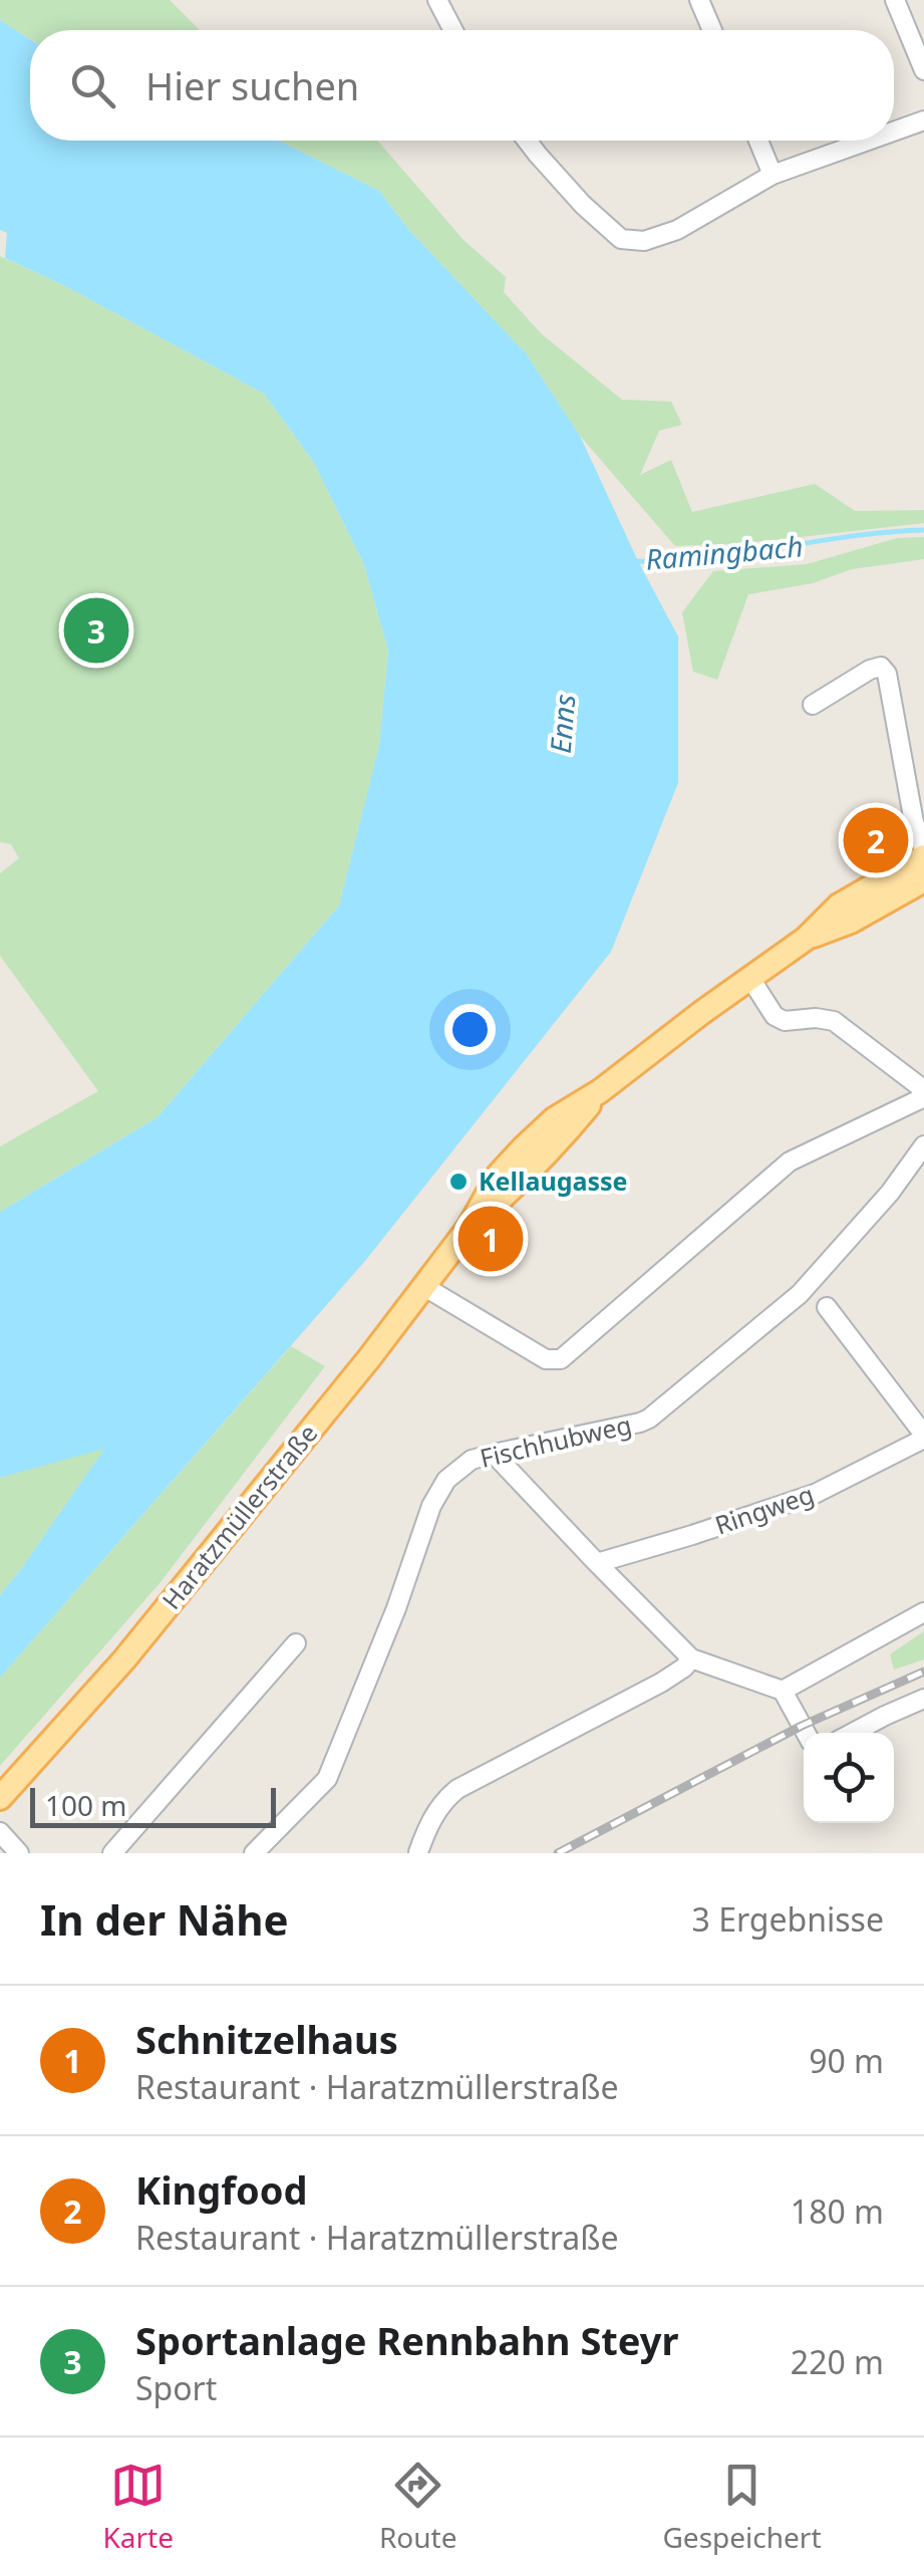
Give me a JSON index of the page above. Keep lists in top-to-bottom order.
{
  "streets": {
    "main road": ["Haratzmüllerstraße"],
    "street": ["Fischhubweg", "Ringweg"]
  },
  "water": ["Ramingbach", "Enns"],
  "places": ["Kellaugasse"],
  "scale_bar": "100 m",
  "page": {
    "search": "Hier suchen",
    "pins": ["3", "2", "1"],
    "scale": "100 m",
    "heading": ["In der Nähe", "3 Ergebnisse"],
    "list": [
      {
        "mark": "1",
        "name": "Schnitzelhaus",
        "note": "Restaurant · Haratzmüllerstraße",
        "value": "90 m"
      },
      {
        "mark": "2",
        "name": "Kingfood",
        "note": "Restaurant · Haratzmüllerstraße",
        "value": "180 m"
      },
      {
        "mark": "3",
        "name": "Sportanlage Rennbahn Steyr",
        "note": "Sport",
        "value": "220 m"
      }
    ],
    "nav": ["Karte", "Route", "Gespeichert"]
  }
}
